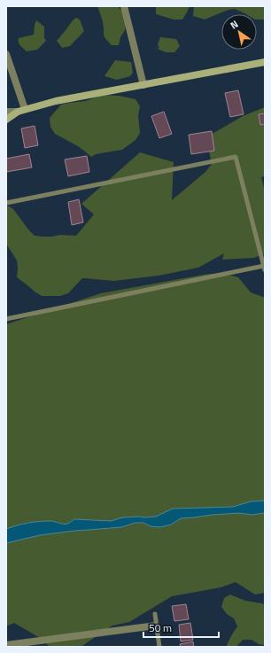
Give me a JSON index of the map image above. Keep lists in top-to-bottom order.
{
  "scale_bar": "50 m",
  "north": "top left"
}
